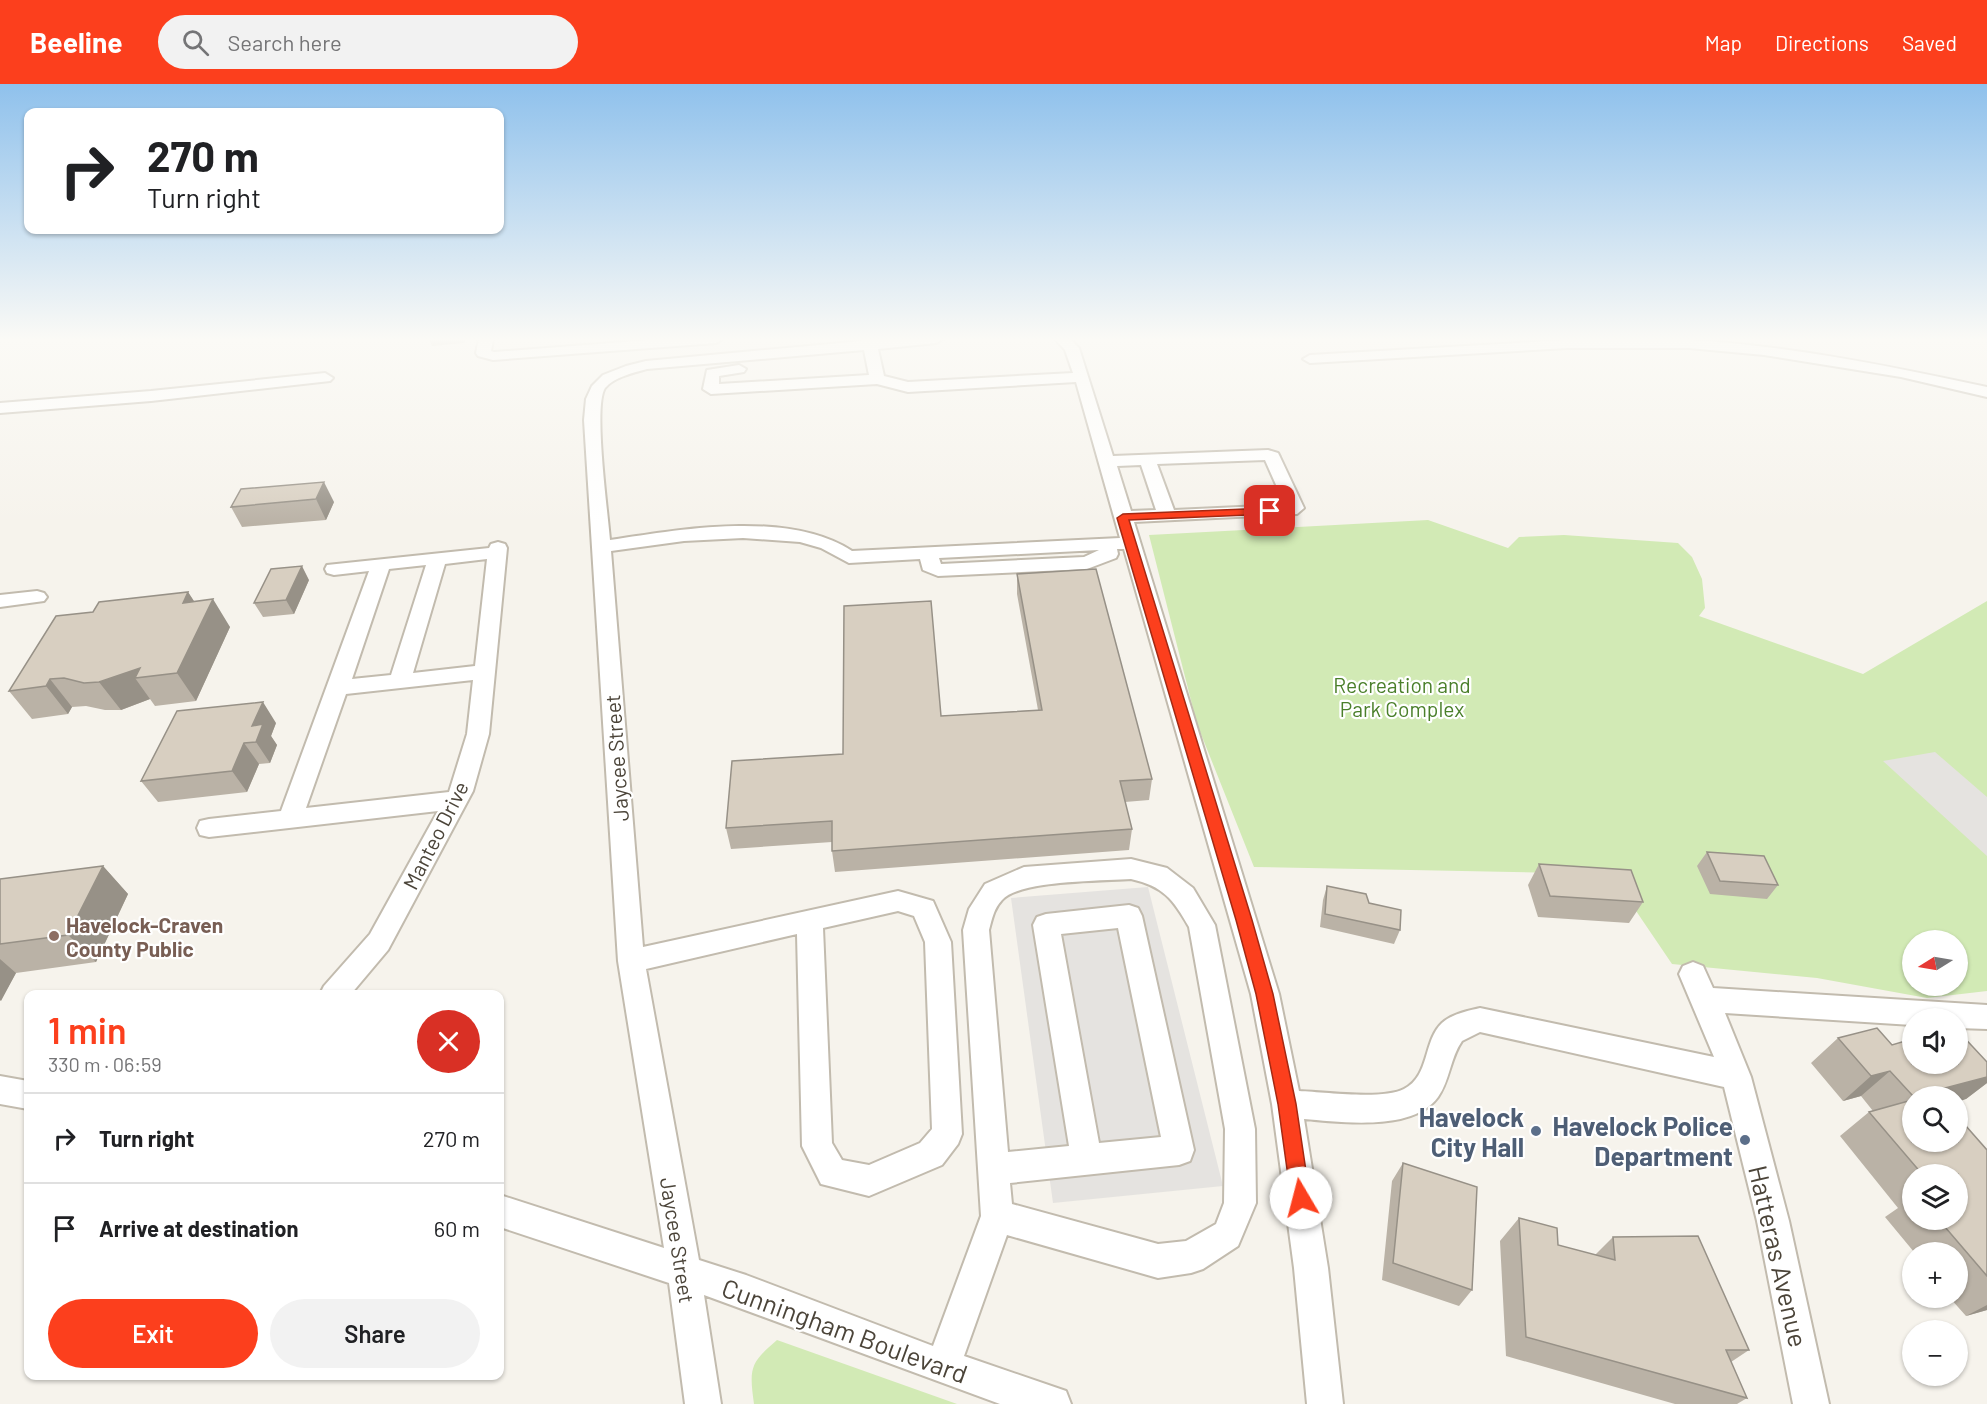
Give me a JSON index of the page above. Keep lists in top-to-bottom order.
{
  "streets": {
    "street": [
      "Jaycee Street",
      "Manteo Drive",
      "Hatteras Avenue",
      "Cunningham Boulevard"
    ]
  },
  "crossings": [
    ["Jaycee Street", "Cunningham Boulevard"]
  ],
  "parks": ["Recreation and Park Complex"],
  "places": ["Havelock-Craven County Public", "Havelock City Hall", "Havelock Police Department"],
  "north": "left",
  "page": {
    "header": "Beeline",
    "search": "Search here",
    "nav": ["Map", "Directions", "Saved"],
    "turn": ["270 m", "Turn right"],
    "map_buttons": ["+", "−"],
    "heading": ["1 min", "330 m · 06:59"],
    "list": [
      {
        "name": "Turn right",
        "value": "270 m"
      },
      {
        "name": "Arrive at destination",
        "value": "60 m"
      }
    ],
    "buttons": ["Exit", "Share"]
  }
}
